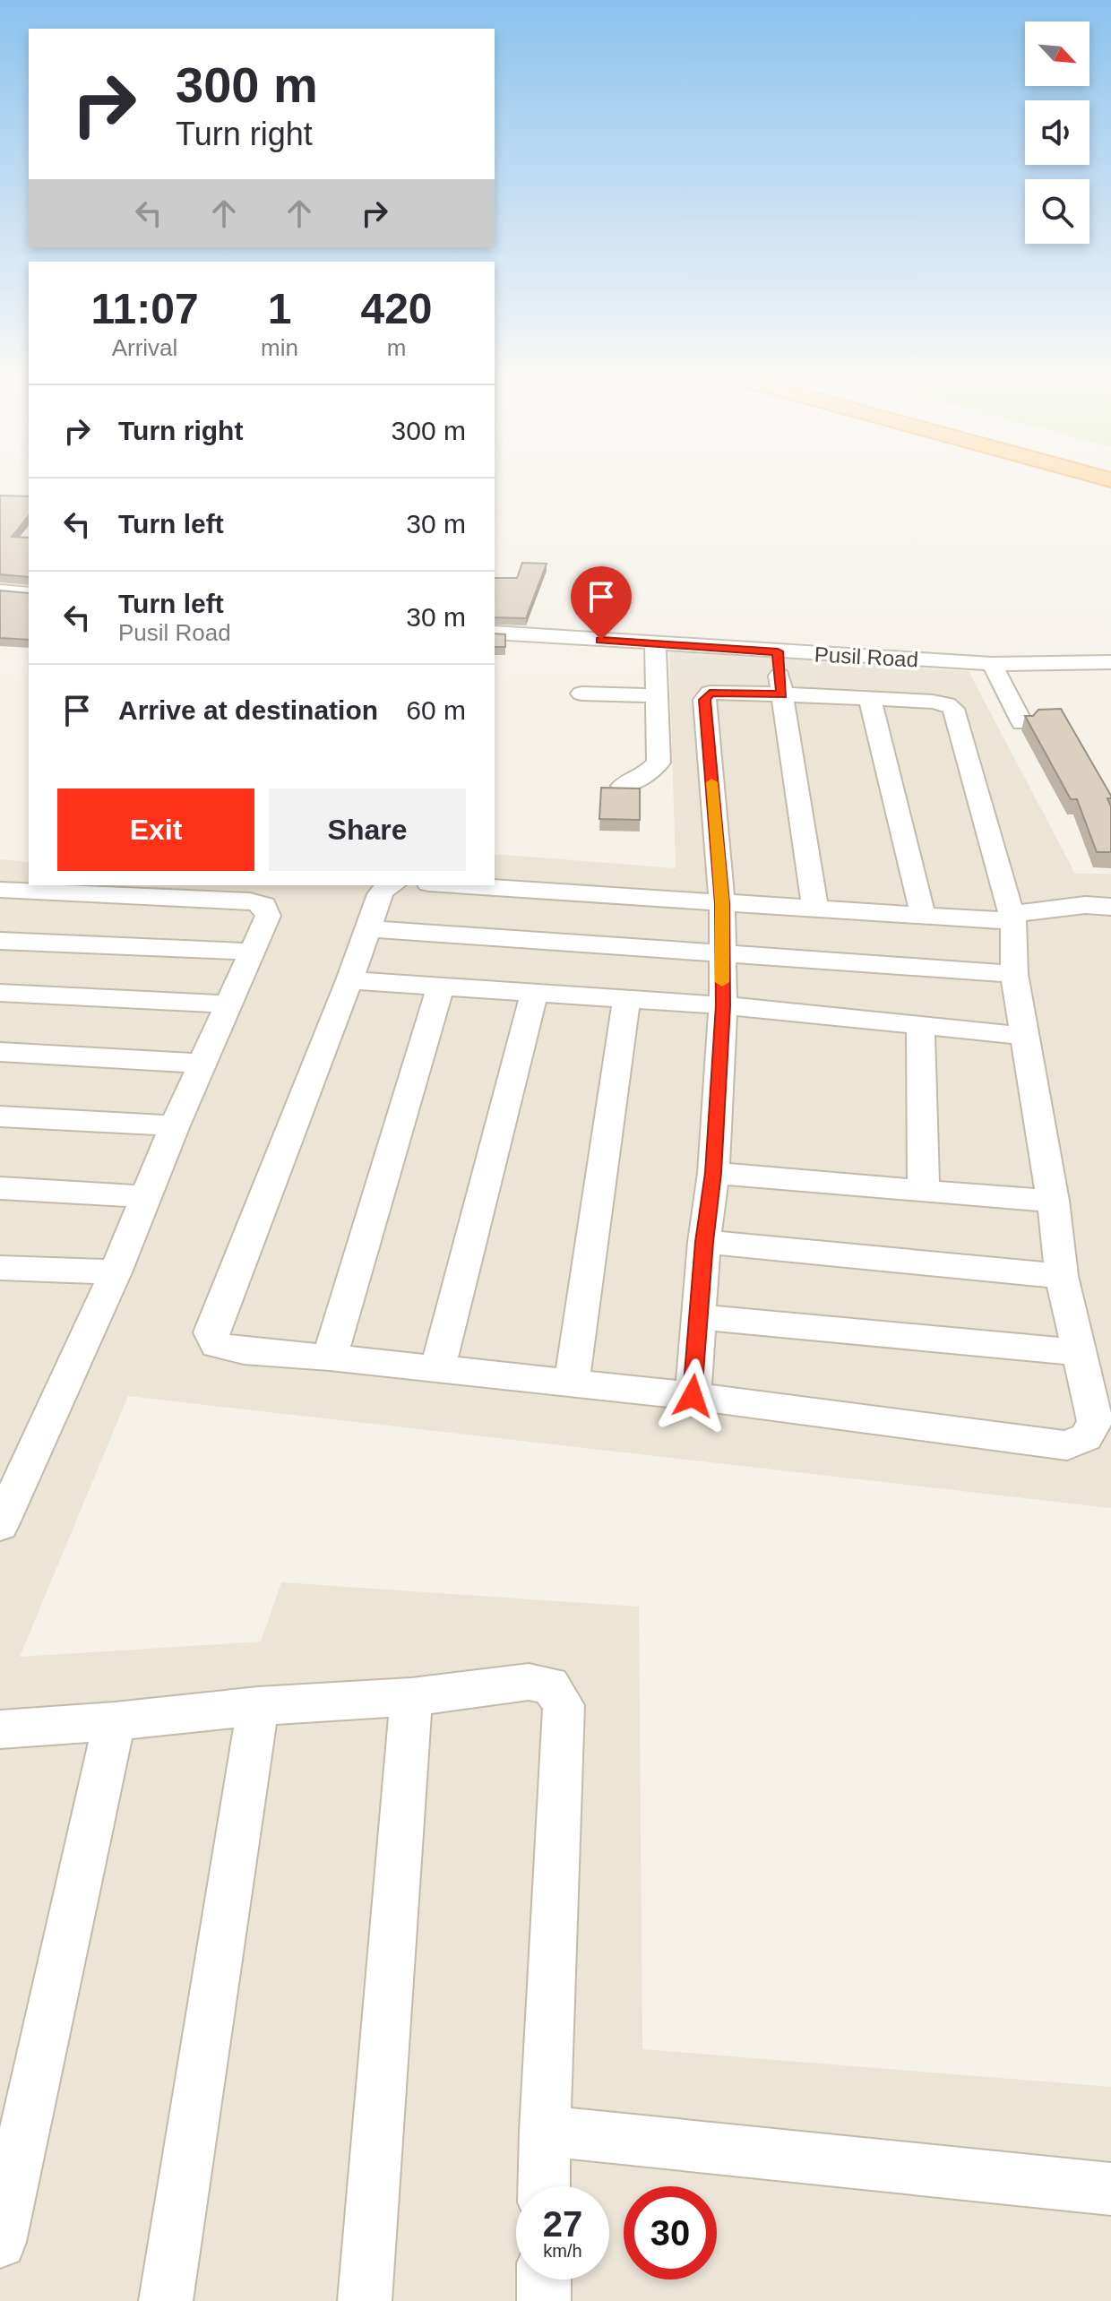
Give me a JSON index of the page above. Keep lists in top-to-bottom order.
{
  "streets": {
    "street": ["Pusil Road"]
  },
  "north": "bottom right",
  "page": {
    "turn": ["300 m", "Turn right"],
    "eta": [
      "11:07",
      "Arrival",
      "1",
      "min",
      "420",
      "m"
    ],
    "list": [
      {
        "name": "Turn right",
        "value": "300 m"
      },
      {
        "name": "Turn left",
        "value": "30 m"
      },
      {
        "name": "Turn left",
        "note": "Pusil Road",
        "value": "30 m"
      },
      {
        "name": "Arrive at destination",
        "value": "60 m"
      }
    ],
    "buttons": ["Exit", "Share"],
    "speed": "27 km/h",
    "limit": "30"
  }
}
